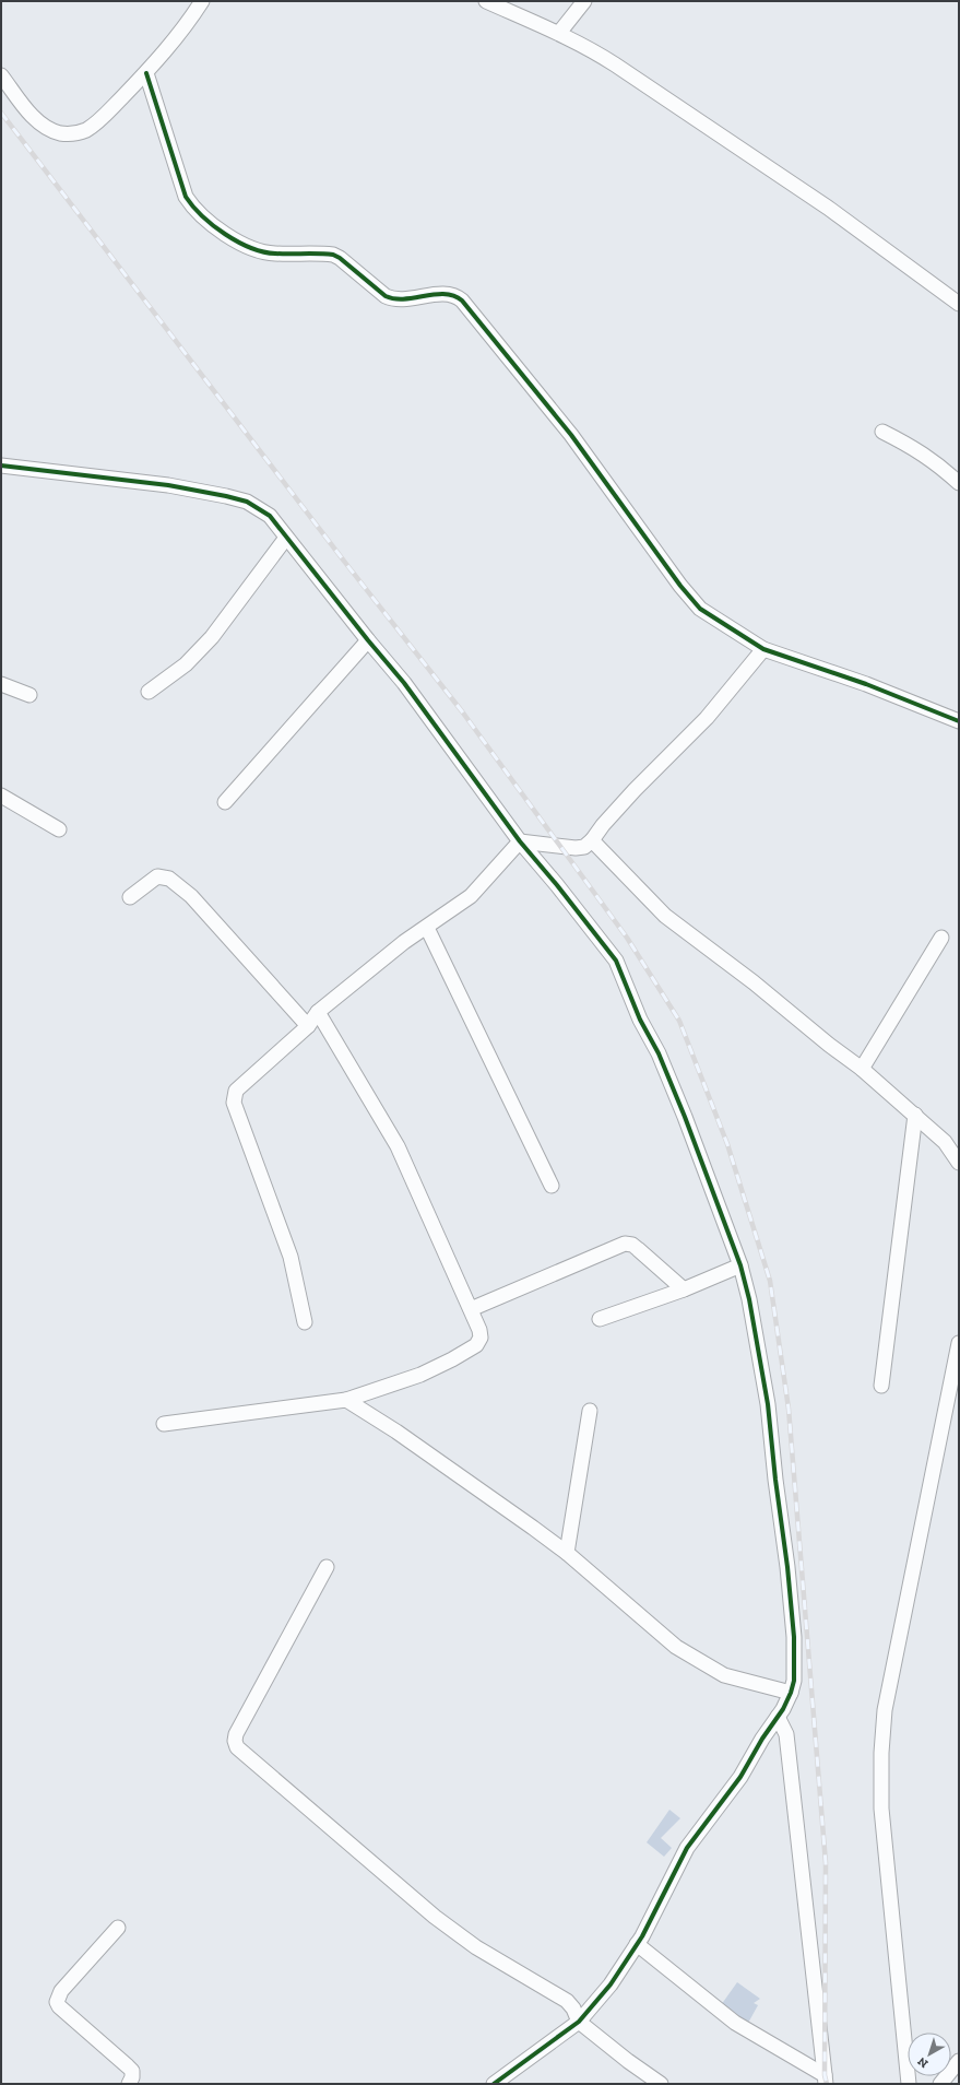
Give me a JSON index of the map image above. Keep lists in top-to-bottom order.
{
  "north": "bottom left"
}
